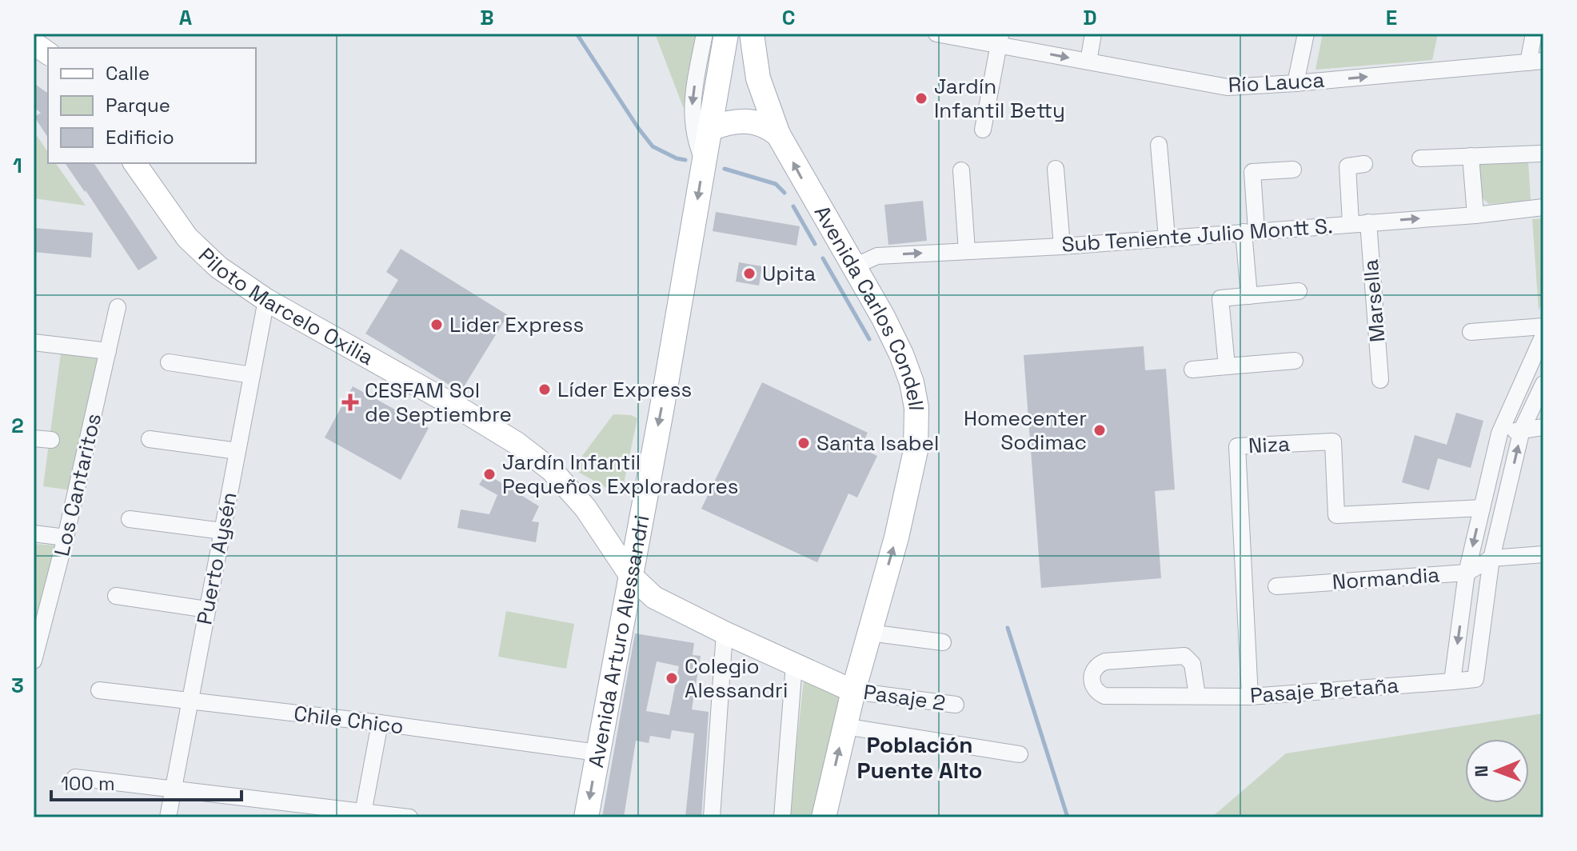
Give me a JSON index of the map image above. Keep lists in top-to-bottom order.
{
  "streets": {
    "main road": ["Avenida Carlos Condell", "Avenida Arturo Alessandri"],
    "street": [
      "Río Lauca",
      "Sub Teniente Julio Montt S.",
      "Marsella",
      "Piloto Marcelo Oxilia",
      "Niza",
      "Los Cantaritos",
      "Puerto Aysén",
      "Normandia",
      "Pasaje Bretaña",
      "Pasaje 2",
      "Chile Chico"
    ]
  },
  "crossings": [
    ["Sub Teniente Julio Montt S.", "Marsella"],
    ["Sub Teniente Julio Montt S.", "Avenida Carlos Condell"],
    ["Piloto Marcelo Oxilia", "Avenida Carlos Condell"],
    ["Piloto Marcelo Oxilia", "Puerto Aysén"],
    ["Piloto Marcelo Oxilia", "Avenida Arturo Alessandri"],
    ["Piloto Marcelo Oxilia", "Pasaje 2"],
    ["Avenida Carlos Condell", "Pasaje 2"],
    ["Niza", "Pasaje Bretaña"],
    ["Puerto Aysén", "Chile Chico"],
    ["Avenida Arturo Alessandri", "Chile Chico"]
  ],
  "one_way": ["Avenida Carlos Condell", "Avenida Arturo Alessandri"],
  "districts": ["Población Puente Alto"],
  "places": {
    "other": [
      "Jardín Infantil Betty",
      "Upita",
      "Lider Express",
      "Líder Express",
      "Homecenter Sodimac",
      "Santa Isabel",
      "Jardín Infantil Pequeños Exploradores",
      "Colegio Alessandri"
    ],
    "health": ["CESFAM Sol de Septiembre"]
  },
  "legend": ["Calle", "Parque", "Edificio"],
  "scale_bar": "100 m",
  "north": "left",
  "grid": {
    "columns": [
      "A",
      "B",
      "C",
      "D",
      "E"
    ],
    "rows": ["1", "2", "3"]
  }
}
